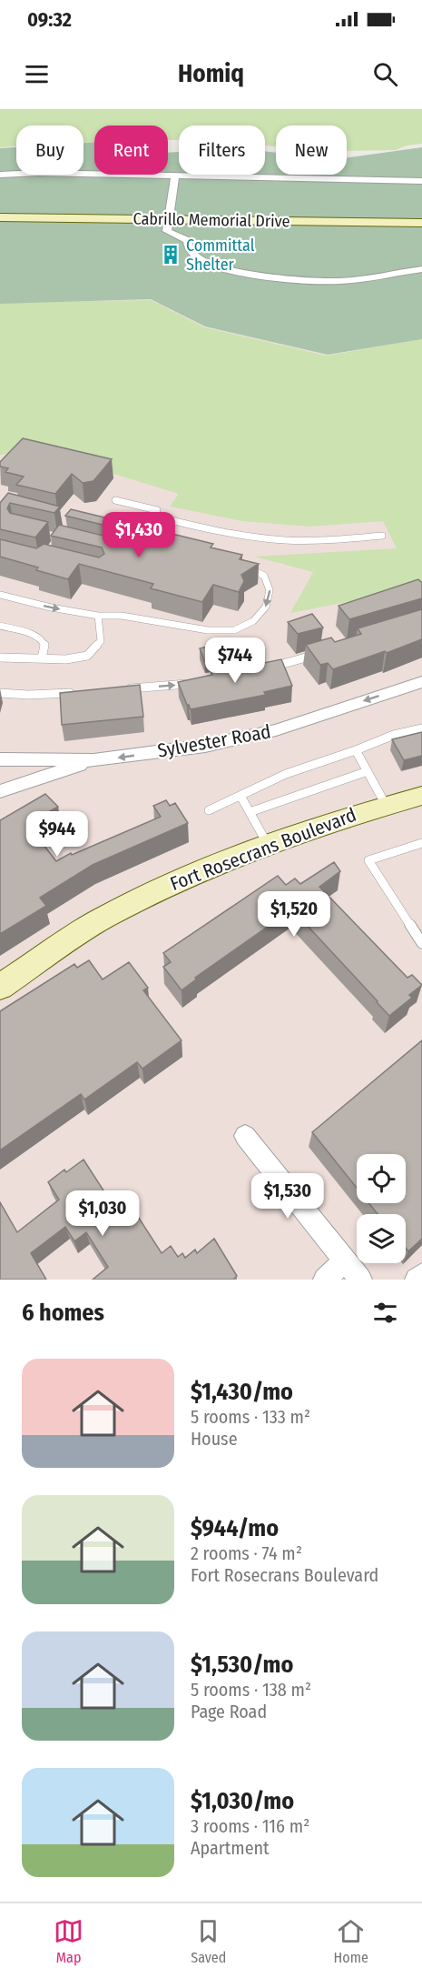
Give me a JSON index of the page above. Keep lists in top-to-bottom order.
{
  "streets": {
    "main road": ["Cabrillo Memorial Drive", "Fort Rosecrans Boulevard"],
    "street": ["Sylvester Road"]
  },
  "one_way": ["Sylvester Road"],
  "places": {
    "building": ["Committal Shelter"]
  },
  "page": {
    "status": "09:32",
    "header": "Homiq",
    "chip": [
      "Buy",
      "Rent",
      "Filters",
      "New"
    ],
    "price": [
      "$1,430",
      "$744",
      "$944",
      "$1,520",
      "$1,530",
      "$1,030"
    ],
    "heading": "6 homes",
    "list": [
      {
        "name": "$1,430/mo",
        "note": "5 rooms · 133 m² · House"
      },
      {
        "name": "$944/mo",
        "note": "2 rooms · 74 m² · Fort Rosecrans Boulevard"
      },
      {
        "name": "$1,530/mo",
        "note": "5 rooms · 138 m² · Page Road"
      },
      {
        "name": "$1,030/mo",
        "note": "3 rooms · 116 m² · Apartment"
      }
    ],
    "tabs": ["Map", "Saved", "Home"]
  }
}
